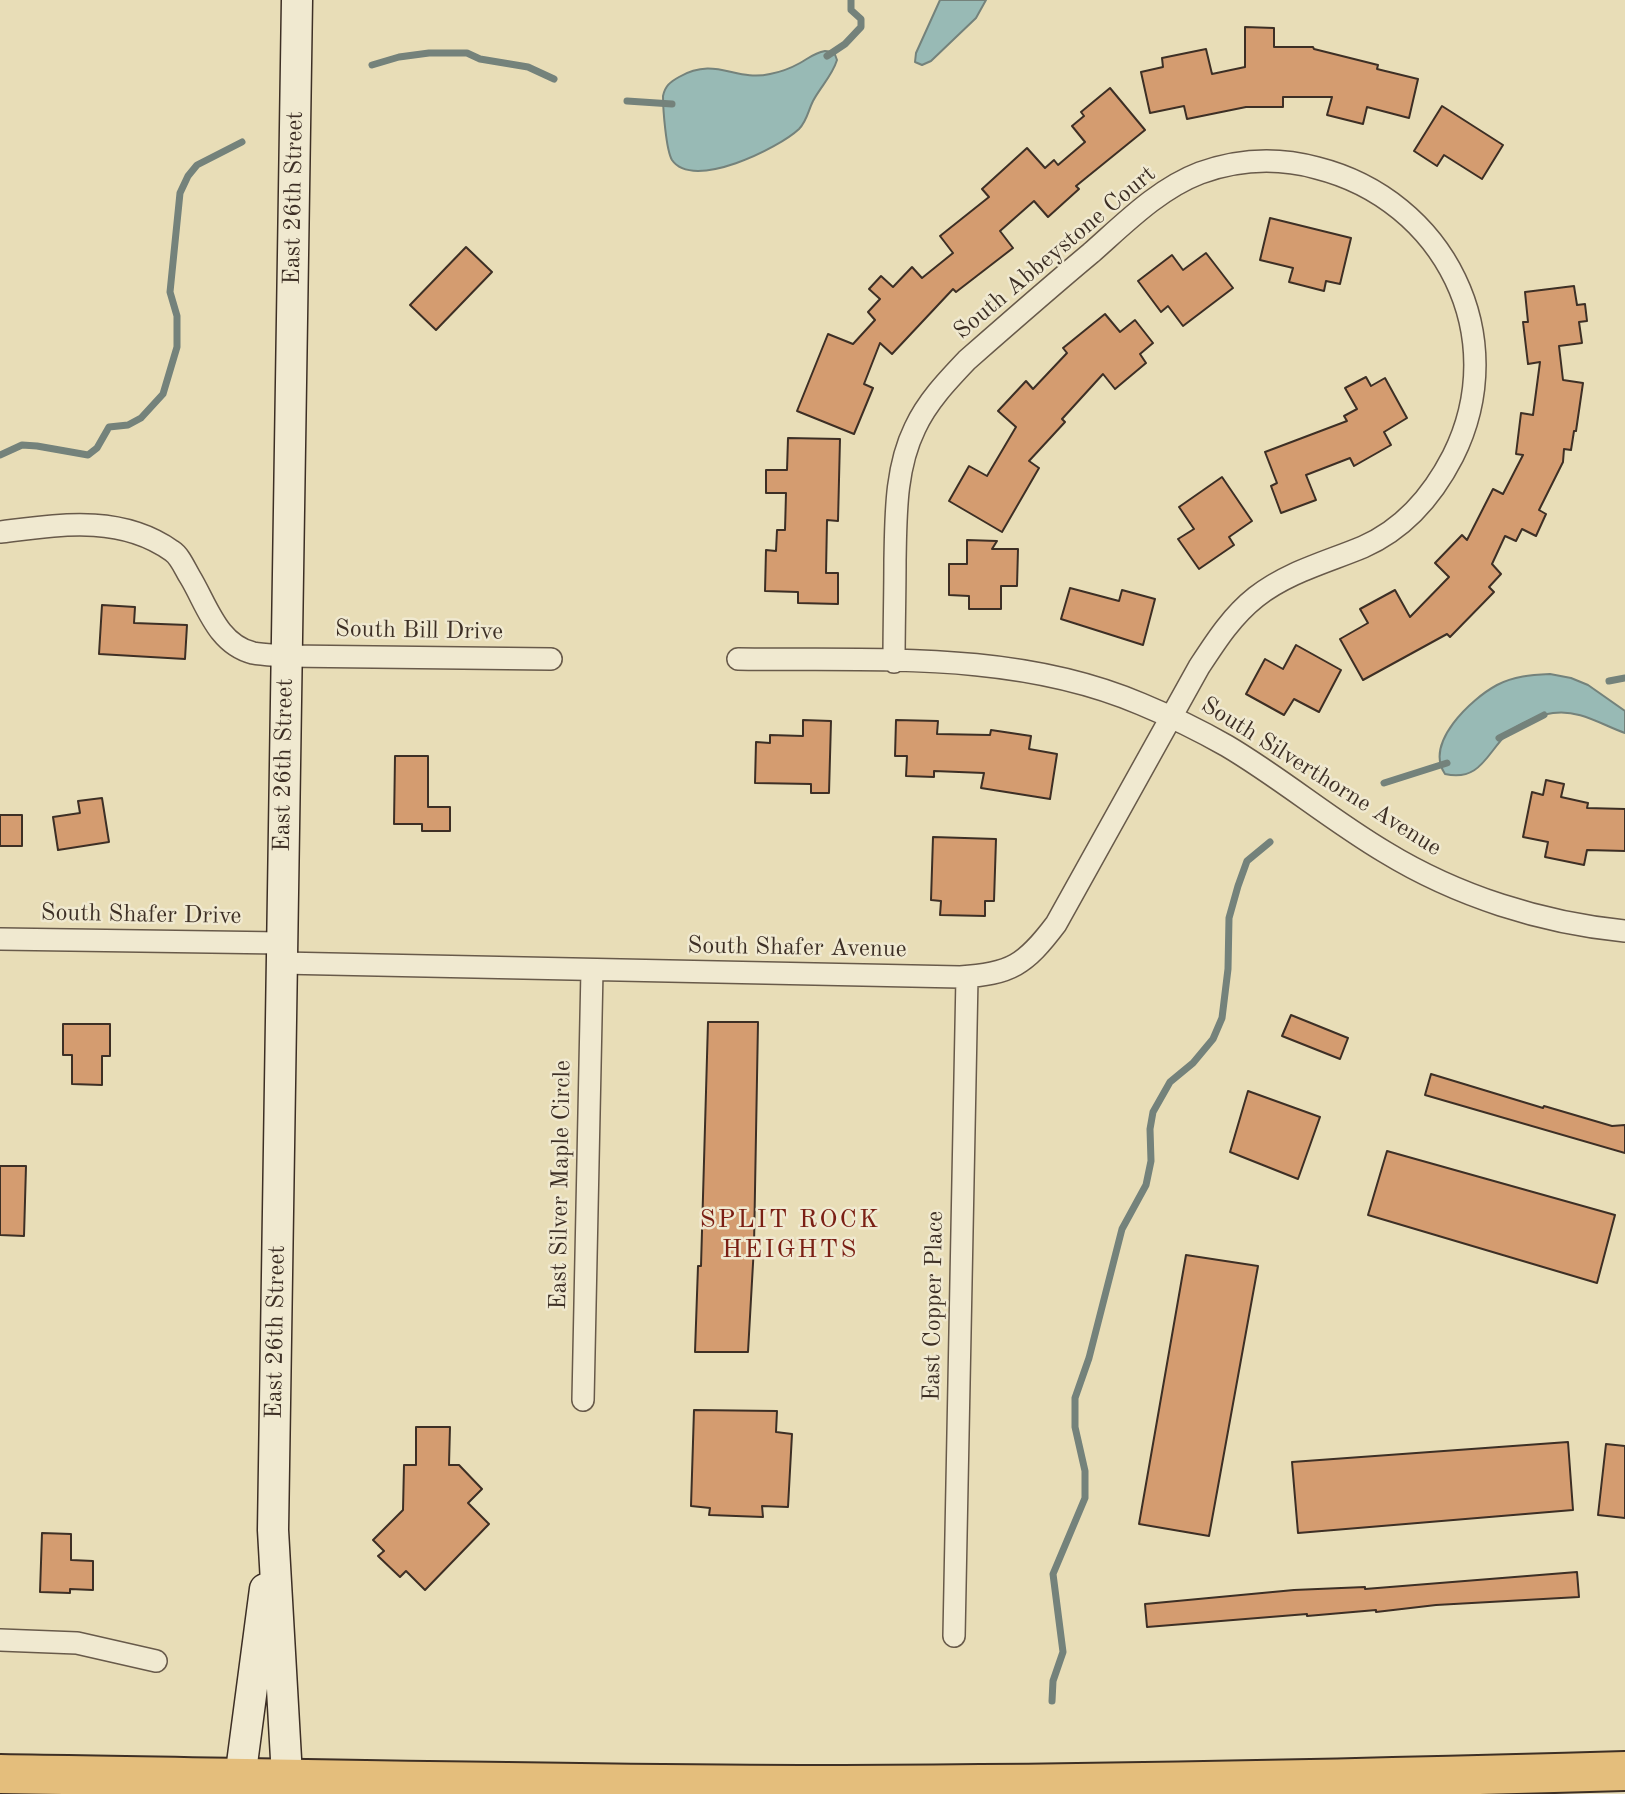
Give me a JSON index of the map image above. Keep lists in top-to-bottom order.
{
  "streets": {
    "main road": ["East 26th Street"],
    "street": [
      "South Abbeystone Court",
      "South Bill Drive",
      "South Silverthorne Avenue",
      "South Shafer Drive",
      "South Shafer Avenue",
      "East Silver Maple Circle",
      "East Copper Place"
    ]
  },
  "crossings": [
    ["East 26th Street", "South Bill Drive"],
    ["East 26th Street", "South Shafer Drive"],
    ["East 26th Street", "South Shafer Avenue"],
    ["South Abbeystone Court", "South Silverthorne Avenue"],
    ["South Abbeystone Court", "South Shafer Avenue"],
    ["South Silverthorne Avenue", "South Shafer Avenue"],
    ["South Shafer Drive", "South Shafer Avenue"],
    ["South Shafer Avenue", "East Silver Maple Circle"],
    ["South Shafer Avenue", "East Copper Place"]
  ],
  "districts": ["SPLIT ROCK HEIGHTS"]
}
